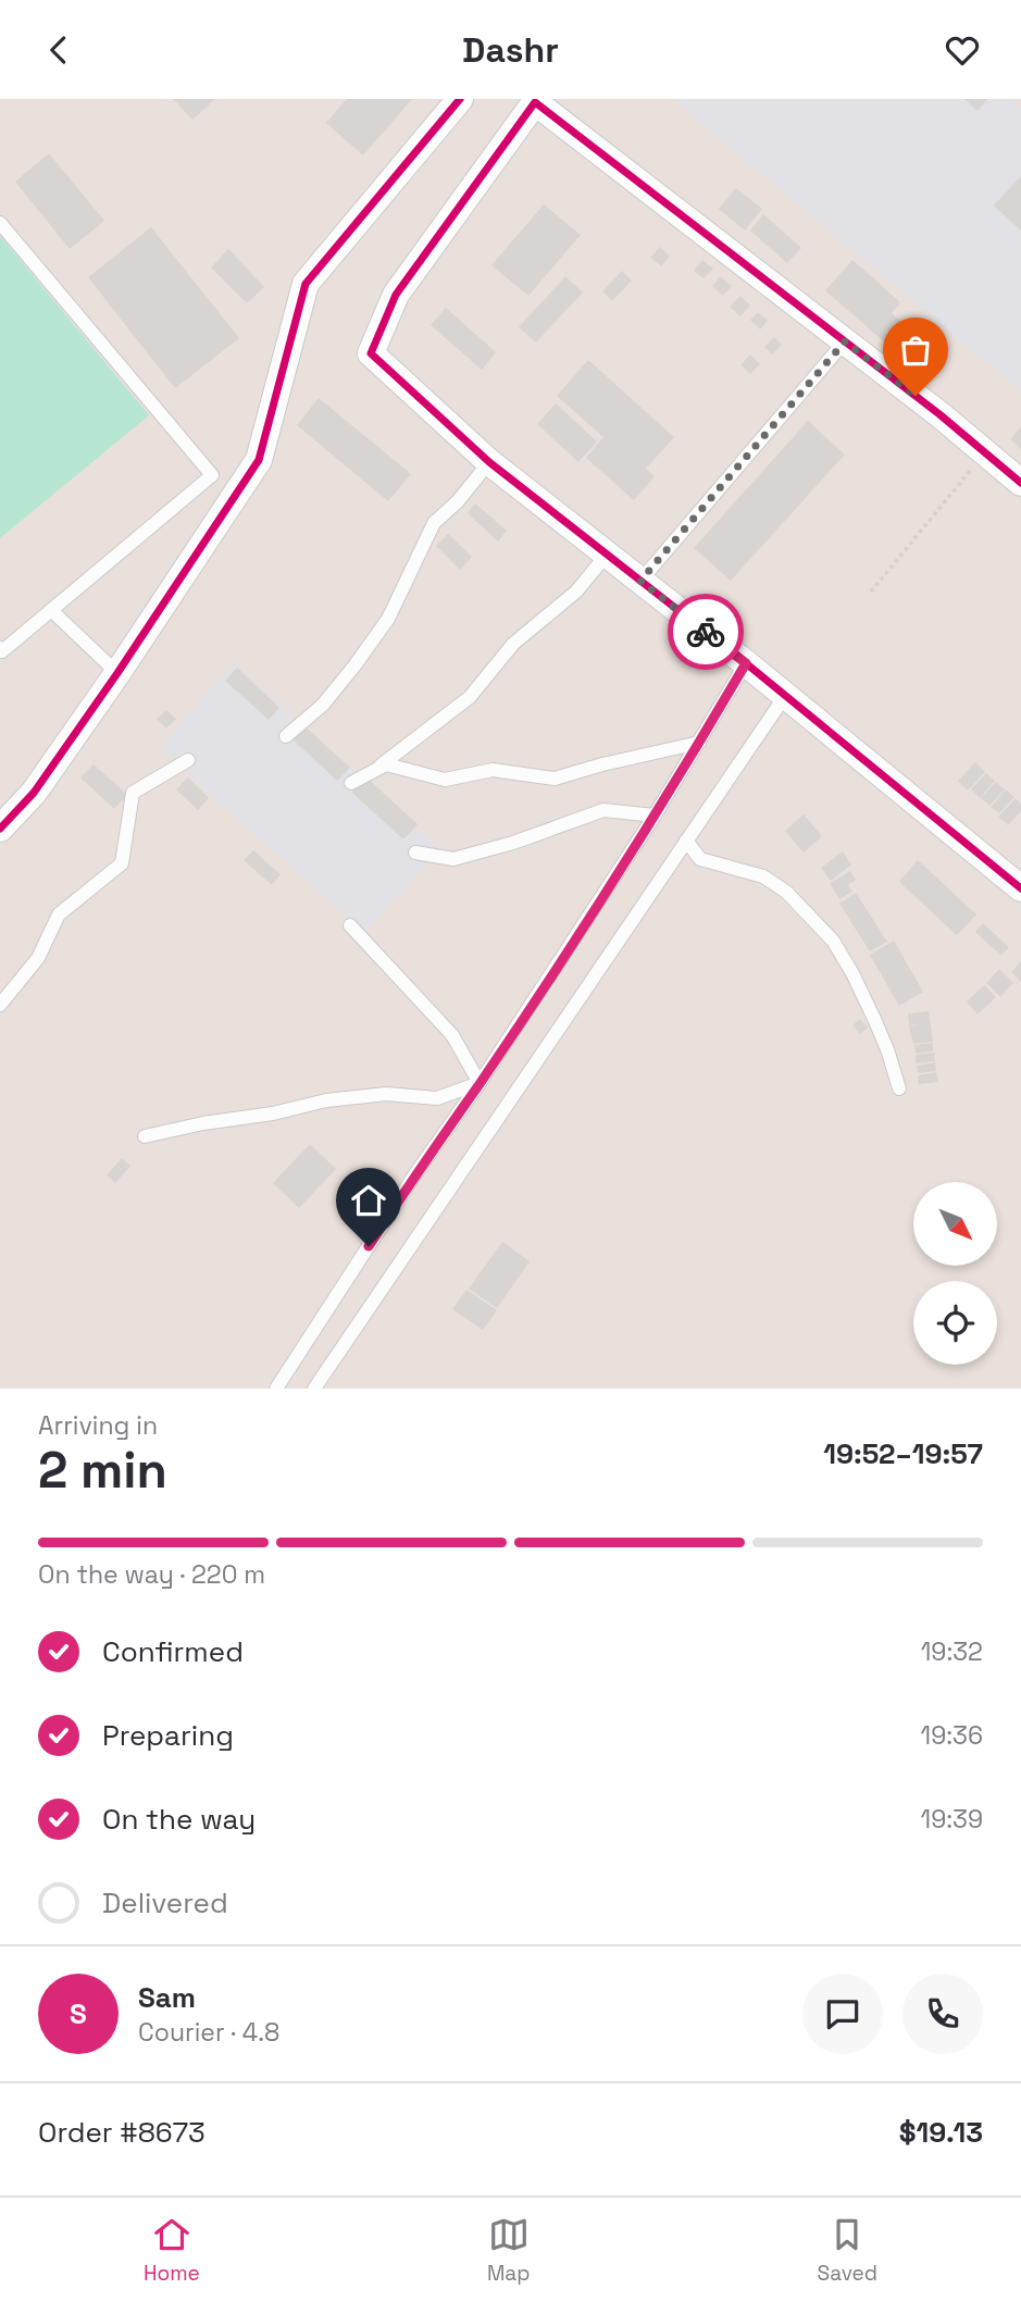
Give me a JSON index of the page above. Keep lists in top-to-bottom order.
{
  "north": "bottom right",
  "page": {
    "header": "Dashr",
    "heading": ["2 min", "Arriving in", "19:52–19:57"],
    "panel": [
      "Sam",
      "Courier · 4.8",
      "Order #8673",
      "$19.13"
    ],
    "bar": "On the way · 220 m",
    "list": [
      ["Confirmed", "19:32"],
      ["Preparing", "19:36"],
      ["On the way", "19:39"],
      "Delivered"
    ],
    "round": "S",
    "tabs": ["Home", "Map", "Saved"]
  }
}
